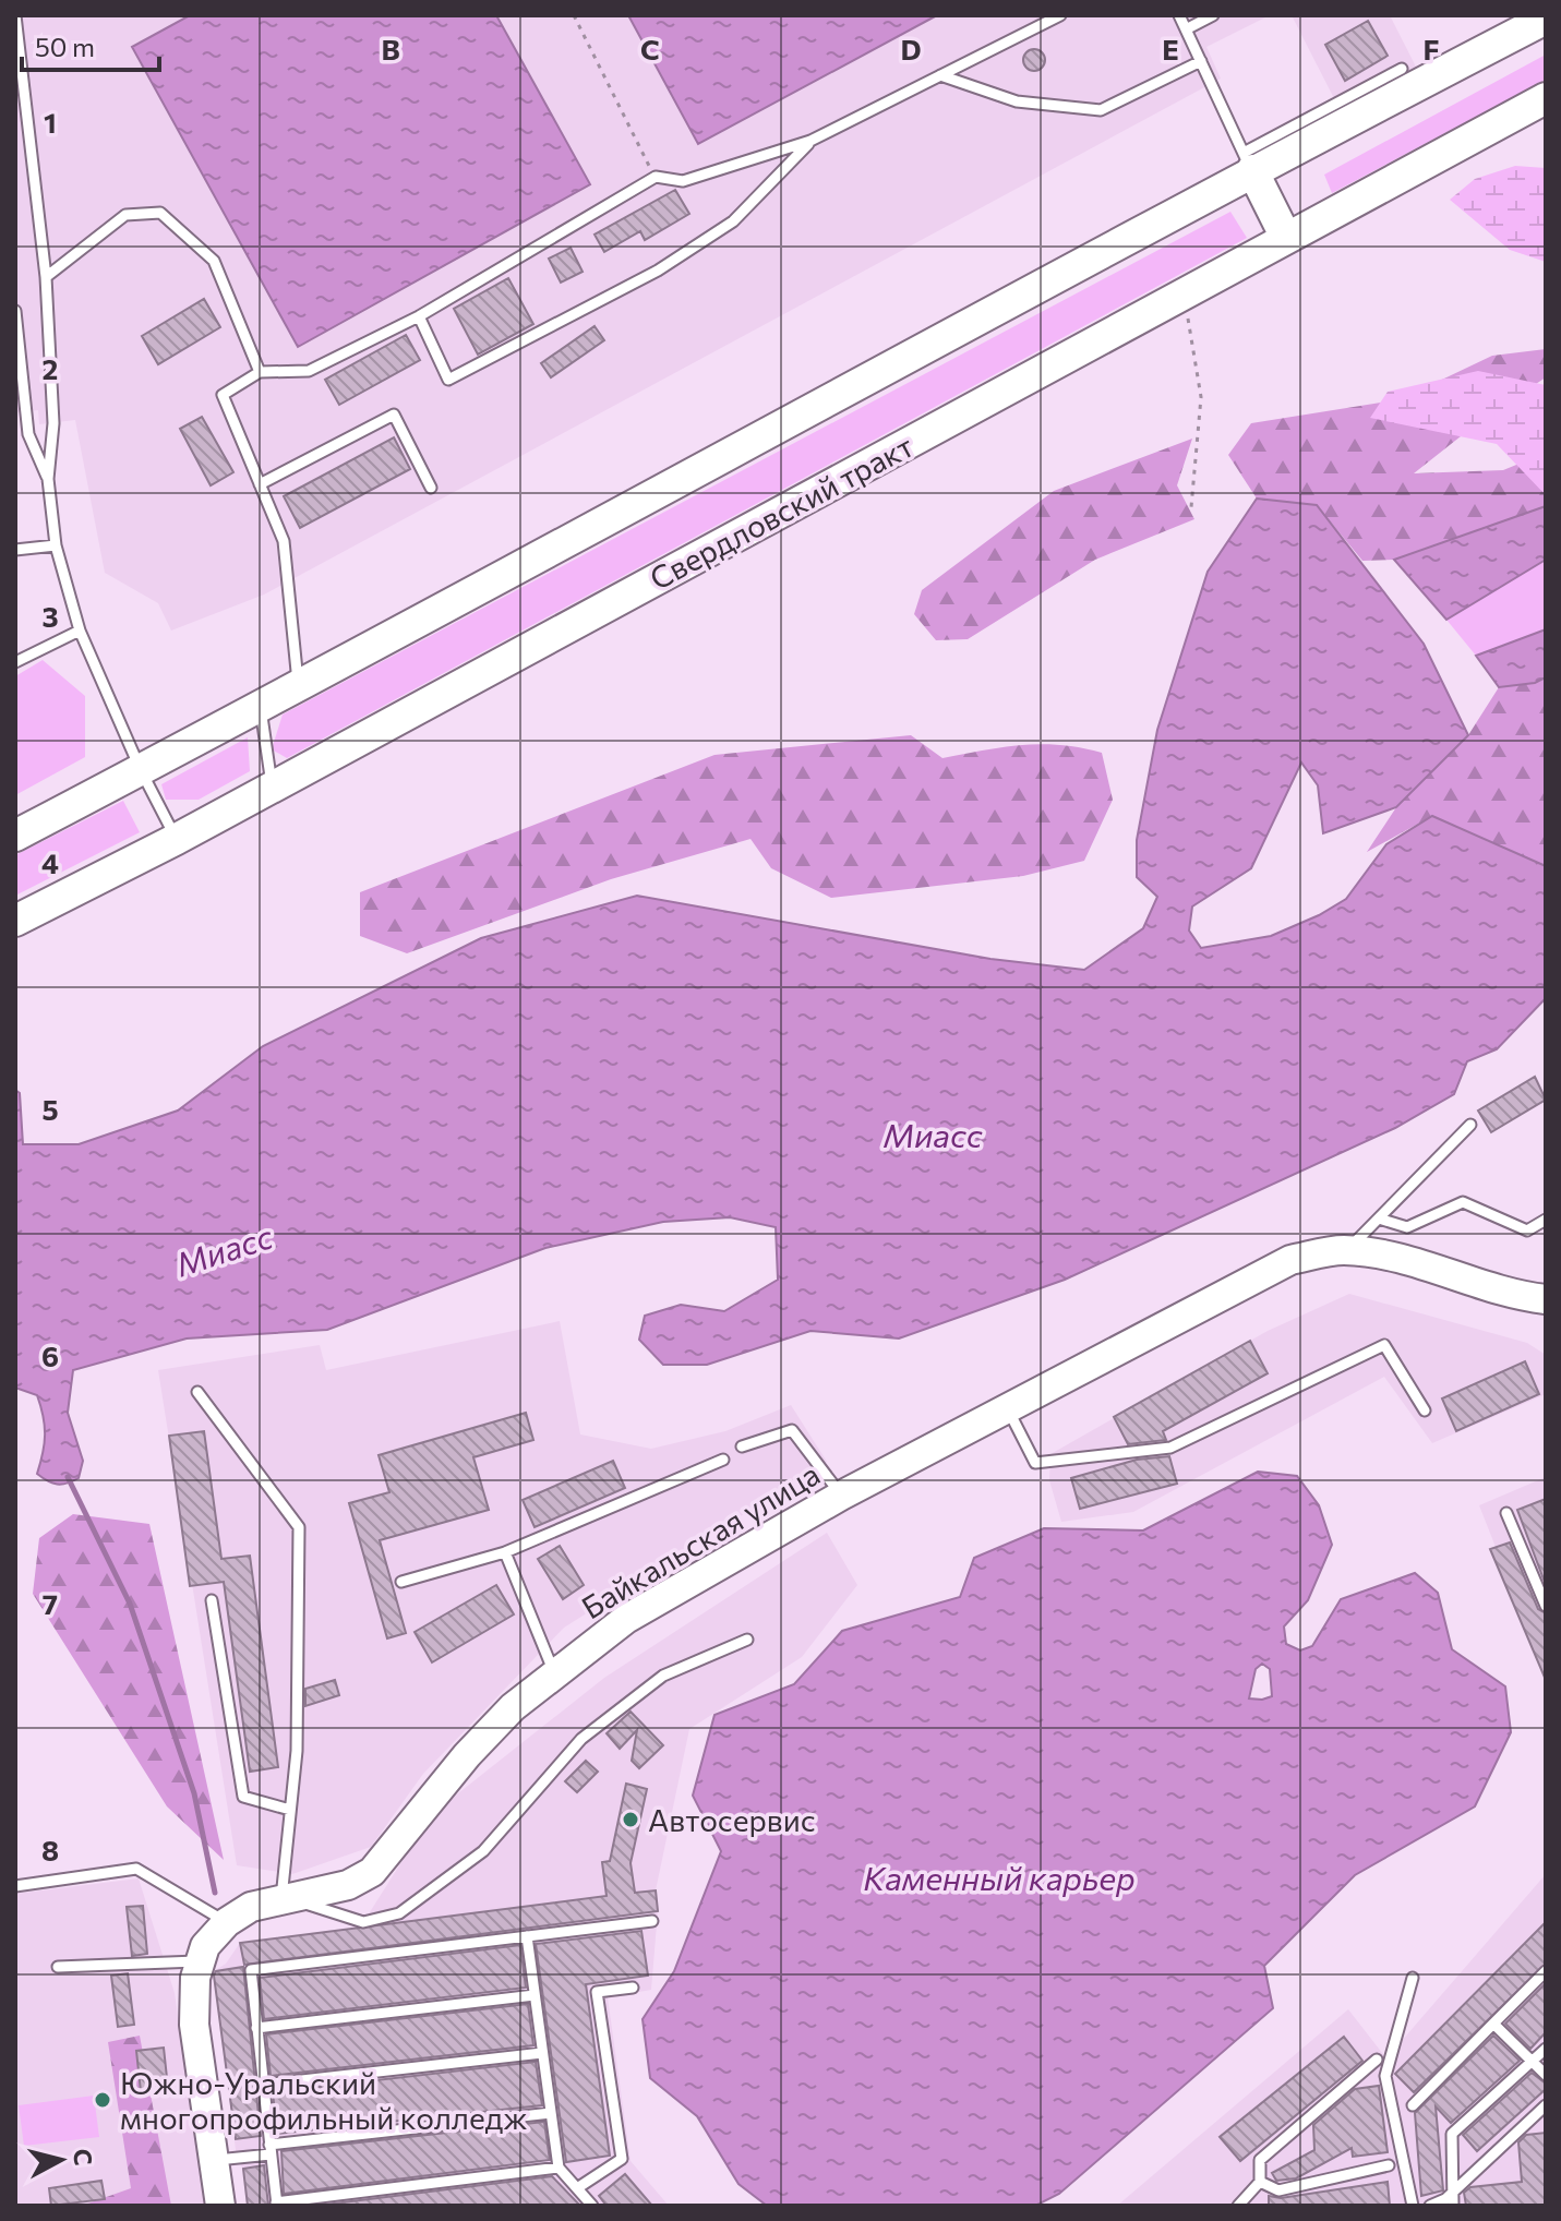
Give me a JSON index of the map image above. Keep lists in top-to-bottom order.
{
  "streets": {
    "main road": ["Свердловский тракт"],
    "street": ["Байкальская улица"]
  },
  "water": ["Миасс", "Каменный карьер"],
  "places": ["Автосервис", "Южно-Уральский многопрофильный колледж"],
  "scale_bar": "50 m",
  "north": "right",
  "grid": {
    "columns": [
      "B",
      "C",
      "D",
      "E",
      "F"
    ],
    "rows": [
      "1",
      "2",
      "3",
      "4",
      "5",
      "6",
      "7",
      "8"
    ]
  }
}
